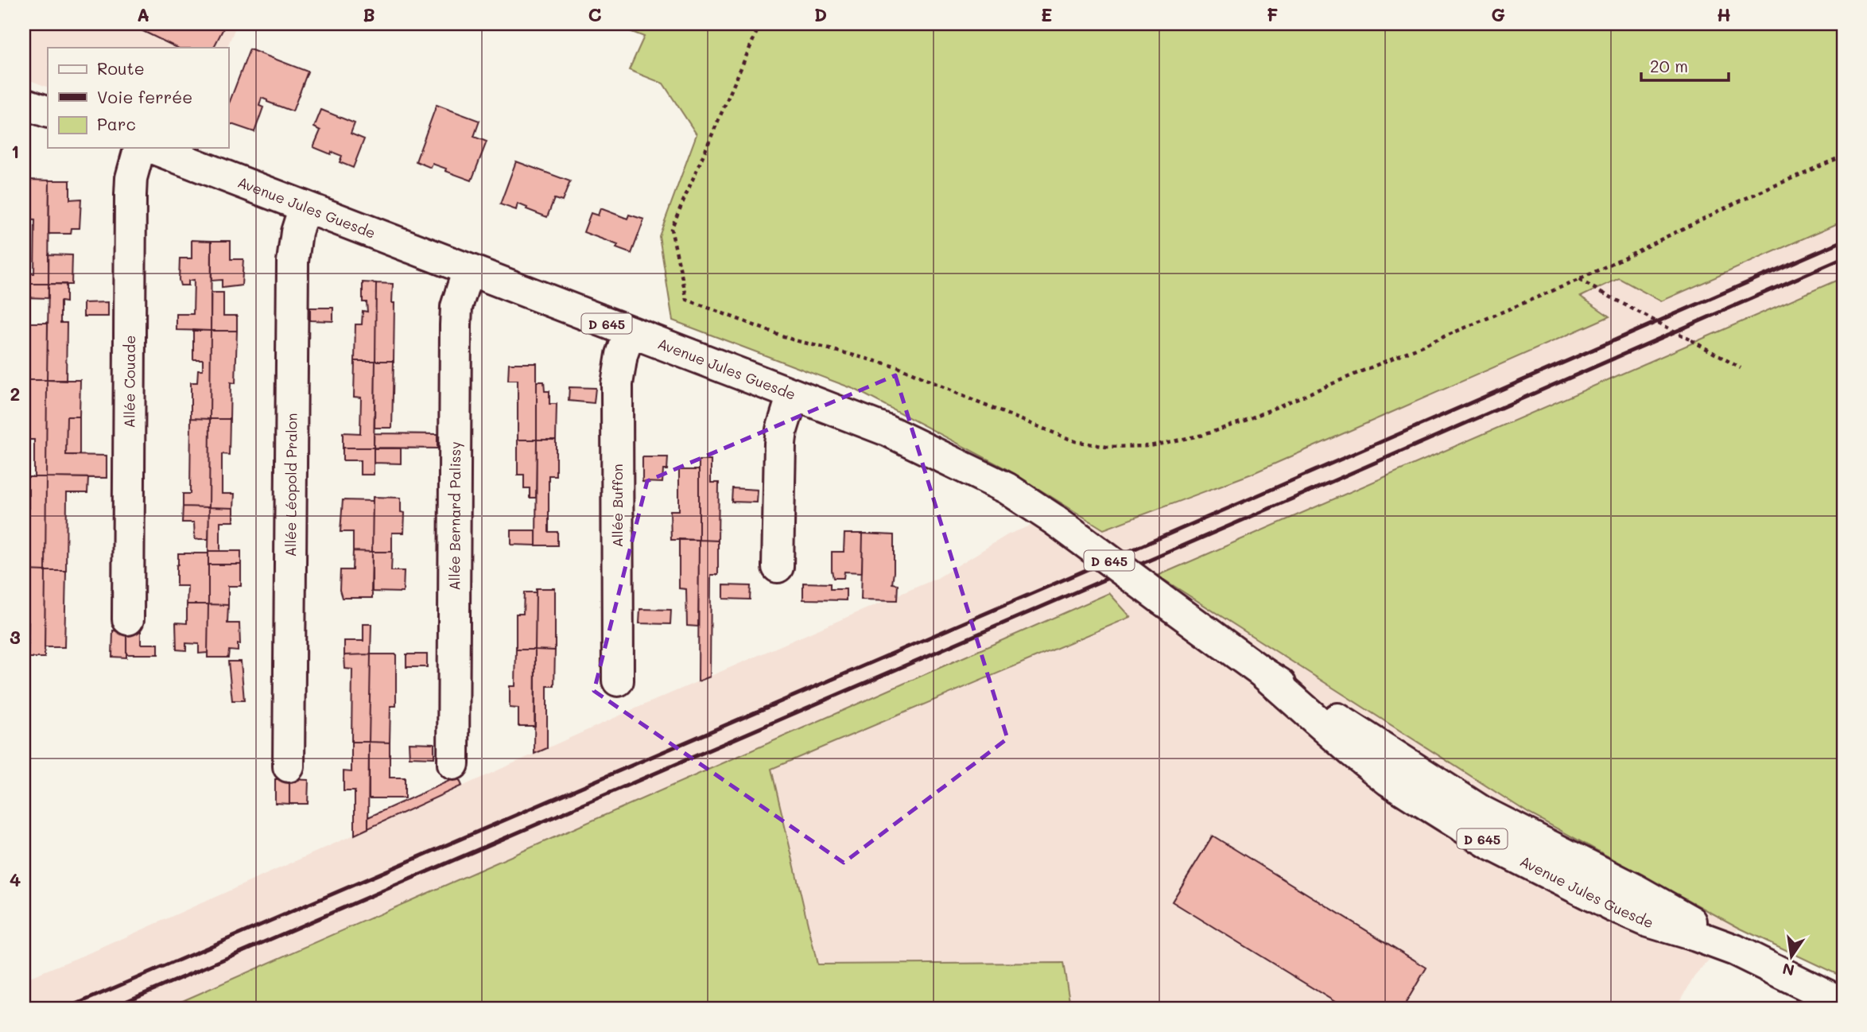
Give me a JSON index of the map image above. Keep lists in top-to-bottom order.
{
  "streets": {
    "street": [
      "Avenue Jules Guesde",
      "D 645",
      "Allée Couade",
      "Allée Léopold Pralon",
      "Allée Buffon",
      "Allée Bernard Palissy"
    ]
  },
  "crossings": [
    ["Avenue Jules Guesde", "Allée Léopold Pralon"],
    ["Avenue Jules Guesde", "Allée Buffon"],
    ["Avenue Jules Guesde", "Allée Bernard Palissy"]
  ],
  "legend": ["Route", "Voie ferrée", "Parc"],
  "scale_bar": "20 m",
  "north": "bottom",
  "grid": {
    "columns": [
      "A",
      "B",
      "C",
      "D",
      "E",
      "F",
      "G",
      "H"
    ],
    "rows": [
      "1",
      "2",
      "3",
      "4"
    ]
  }
}
